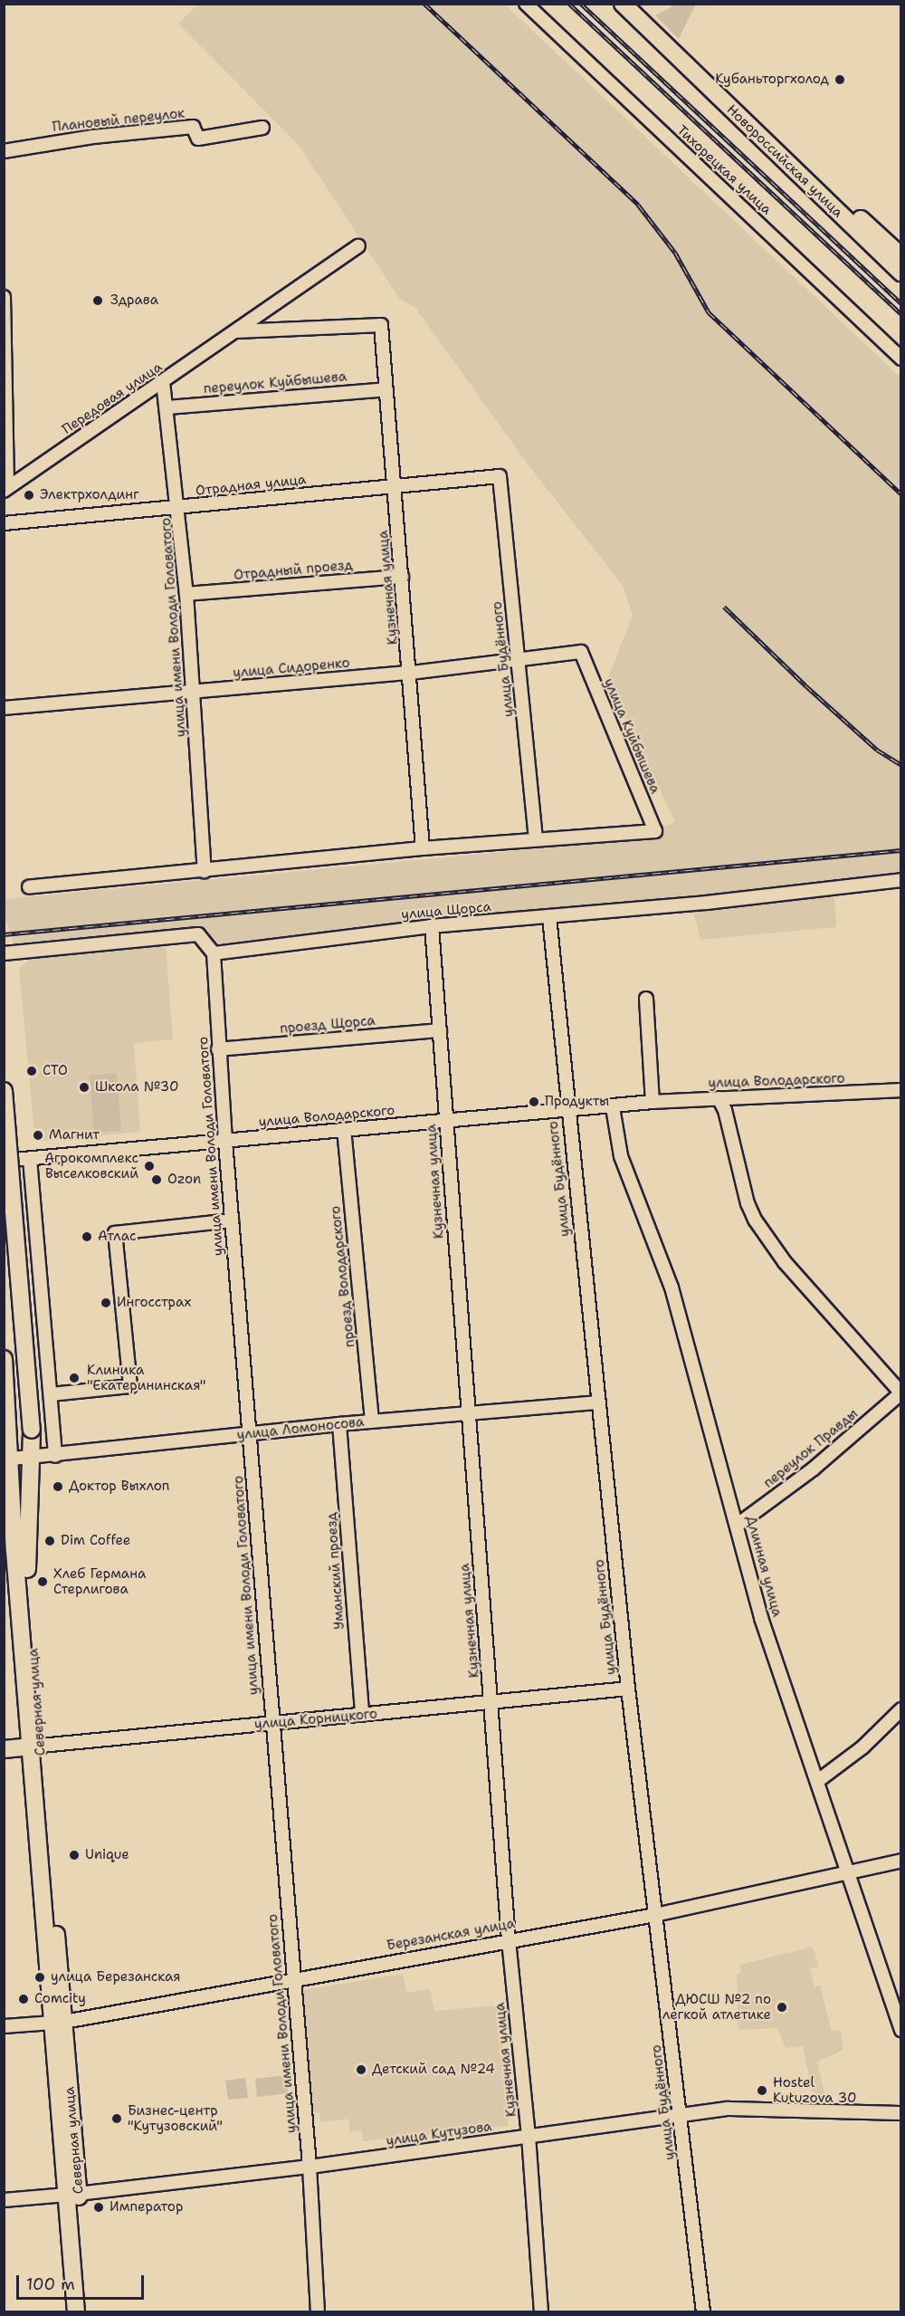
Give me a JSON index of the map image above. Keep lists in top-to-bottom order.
{
  "streets": {
    "main road": ["Новороссийская улица", "Северная улица", "улица Корницкого"],
    "street": [
      "Плановый переулок",
      "Тихорецкая улица",
      "переулок Куйбышева",
      "Передовая улица",
      "Отрадная улица",
      "Отрадный проезд",
      "Кузнечная улица",
      "улица имени Володи Головатого",
      "улица Будённого",
      "улица Сидоренко",
      "улица Куйбышева",
      "улица Щорса",
      "проезд Щорса",
      "улица Володарского",
      "проезд Володарского",
      "улица Ломоносова",
      "переулок Правды",
      "Длинная улица",
      "Уманский проезд",
      "Березанская улица",
      "улица Кутузова"
    ]
  },
  "crossings": [
    ["переулок Куйбышева", "Кузнечная улица"],
    ["переулок Куйбышева", "улица имени Володи Головатого"],
    ["Передовая улица", "Кузнечная улица"],
    ["Передовая улица", "улица имени Володи Головатого"],
    ["Отрадная улица", "Кузнечная улица"],
    ["Отрадная улица", "улица имени Володи Головатого"],
    ["Отрадная улица", "улица Будённого"],
    ["Отрадный проезд", "Кузнечная улица"],
    ["Отрадный проезд", "улица имени Володи Головатого"],
    ["Кузнечная улица", "улица Сидоренко"],
    ["Кузнечная улица", "улица Щорса"],
    ["Кузнечная улица", "проезд Щорса"],
    ["Кузнечная улица", "улица Володарского"],
    ["Кузнечная улица", "улица Ломоносова"],
    ["Кузнечная улица", "улица Корницкого"],
    ["Кузнечная улица", "Березанская улица"],
    ["Кузнечная улица", "улица Кутузова"],
    ["улица имени Володи Головатого", "улица Сидоренко"],
    ["улица имени Володи Головатого", "улица Щорса"],
    ["улица имени Володи Головатого", "проезд Щорса"],
    ["улица имени Володи Головатого", "улица Володарского"],
    ["улица имени Володи Головатого", "улица Ломоносова"],
    ["улица имени Володи Головатого", "улица Корницкого"],
    ["улица имени Володи Головатого", "Березанская улица"],
    ["улица имени Володи Головатого", "улица Кутузова"],
    ["улица Будённого", "улица Сидоренко"],
    ["улица Будённого", "улица Куйбышева"],
    ["улица Будённого", "улица Щорса"],
    ["улица Будённого", "улица Володарского"],
    ["улица Будённого", "улица Ломоносова"],
    ["улица Будённого", "улица Корницкого"],
    ["улица Будённого", "Березанская улица"],
    ["улица Будённого", "улица Кутузова"],
    ["улица Сидоренко", "улица Куйбышева"],
    ["улица Володарского", "проезд Володарского"],
    ["улица Володарского", "Длинная улица"],
    ["проезд Володарского", "улица Ломоносова"],
    ["улица Ломоносова", "Уманский проезд"],
    ["улица Ломоносова", "Северная улица"],
    ["переулок Правды", "Длинная улица"],
    ["Длинная улица", "Березанская улица"],
    ["Уманский проезд", "улица Корницкого"],
    ["Северная улица", "улица Корницкого"],
    ["Северная улица", "Березанская улица"],
    ["Северная улица", "улица Кутузова"]
  ],
  "places": [
    "Кубаньторгхолод",
    "Здрава",
    "Электрхолдинг",
    "СТО",
    "Школа №30",
    "Продукты",
    "Магнит",
    "Агрокомплекс Выселковский",
    "Ozon",
    "Атлас",
    "Ингосстрах",
    "Клиника \"Екатерининская\"",
    "Доктор Выхлоп",
    "Dim Coffee",
    "Хлеб Германа Стерлигова",
    "Unique",
    "улица Березанская",
    "Comcity",
    "ДЮСШ №2 по легкой атлетике",
    "Детский сад №24",
    "Hostel Kutuzova 30",
    "Бизнес-центр \"Кутузовский\"",
    "Император"
  ],
  "scale_bar": "100 m"
}
